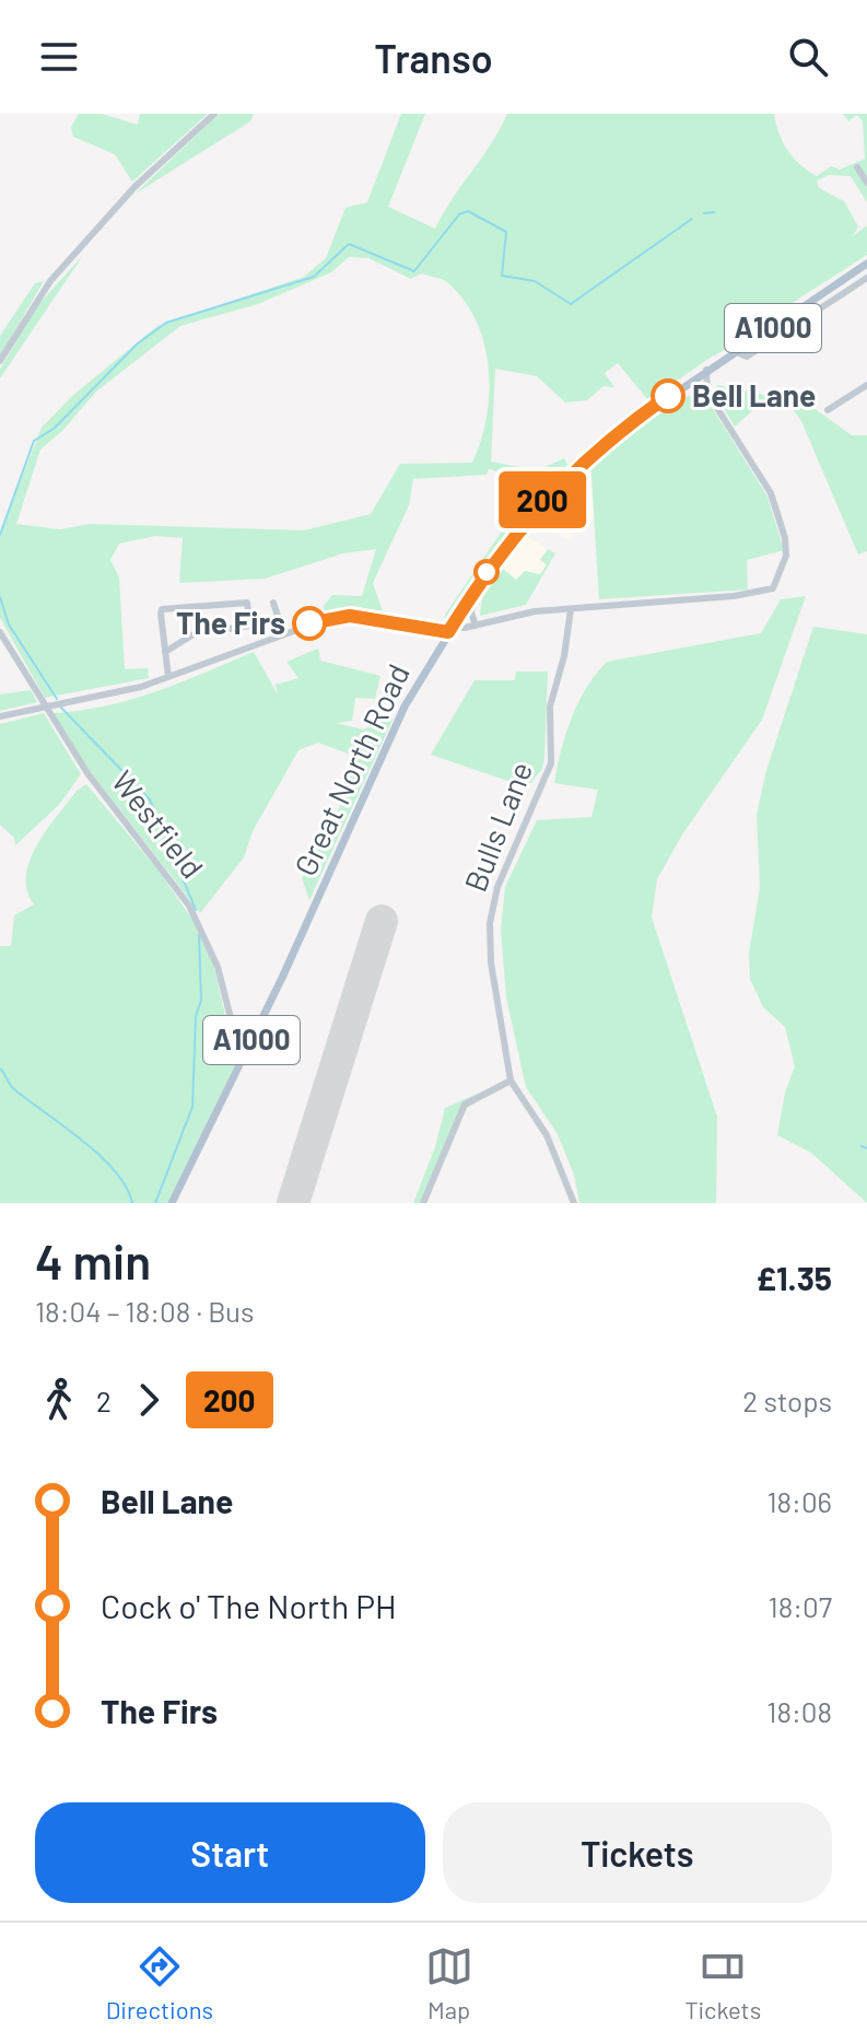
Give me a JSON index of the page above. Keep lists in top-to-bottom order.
{
  "streets": {
    "main road": ["A1000", "Great North Road"],
    "street": ["Westfield", "Bulls Lane"]
  },
  "crossings": [
    ["Great North Road", "Westfield"]
  ],
  "places": ["Bell Lane", "The Firs"],
  "lines": ["bus line 200"],
  "page": {
    "header": "Transo",
    "on_map": "200",
    "heading": ["4 min", "18:04 – 18:08 · Bus", "£1.35"],
    "legs": ["2", "200", "2 stops"],
    "list": [
      {
        "name": "Bell Lane",
        "value": "18:06"
      },
      {
        "name": "Cock o' The North PH",
        "value": "18:07"
      },
      {
        "name": "The Firs",
        "value": "18:08"
      }
    ],
    "buttons": ["Start", "Tickets"],
    "tabs": ["Directions", "Map", "Tickets"]
  }
}
